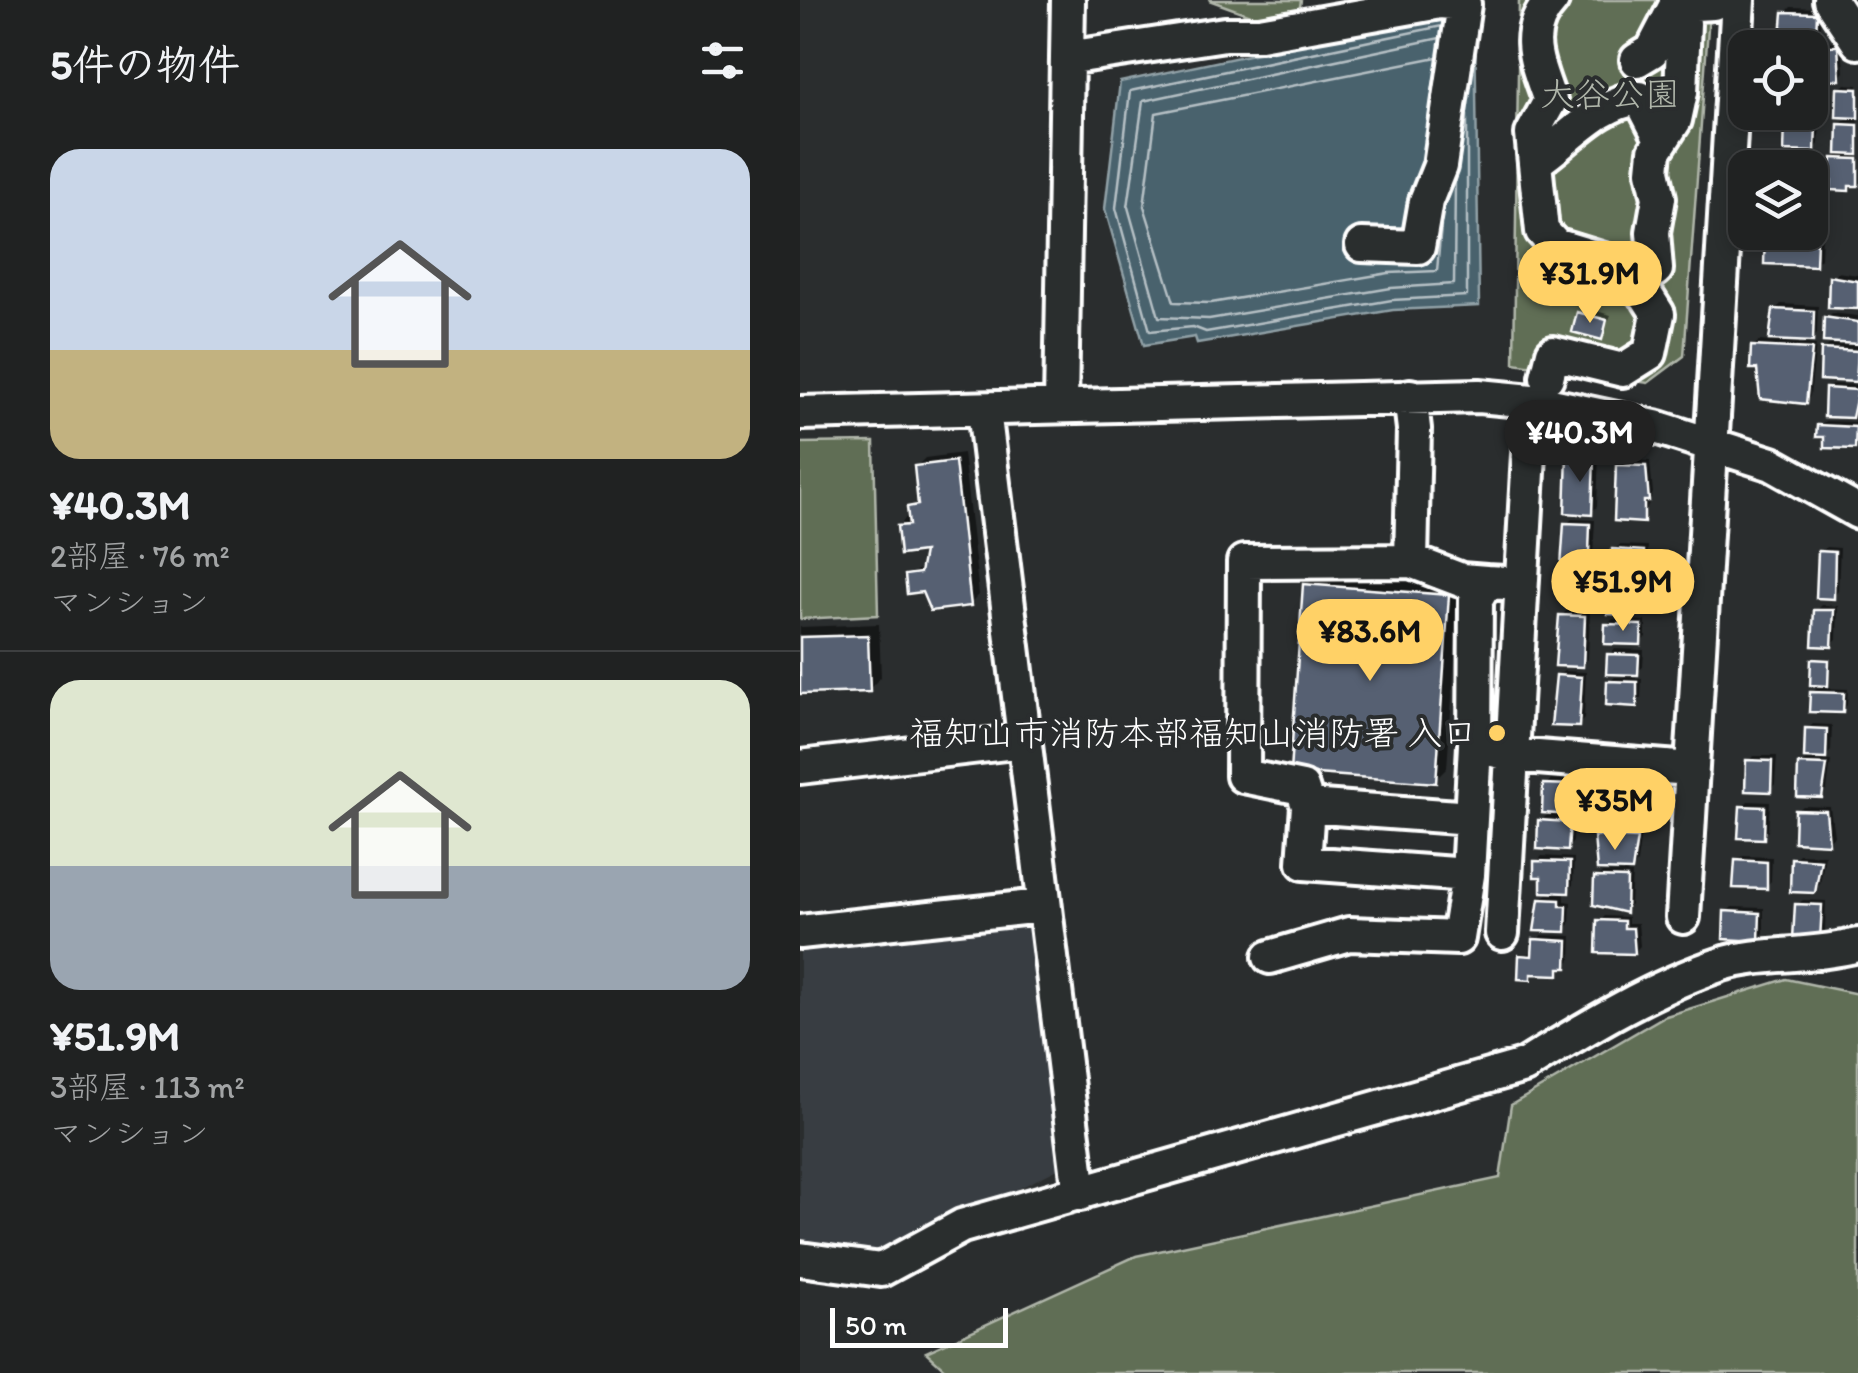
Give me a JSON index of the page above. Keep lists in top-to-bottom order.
{
  "parks": ["大谷公園"],
  "places": ["福知山市消防本部福知山消防署 入口"],
  "scale_bar": "50 m",
  "page": {
    "heading": "5件の物件",
    "list": [
      {
        "name": "¥40.3M",
        "note": "2部屋 · 76 m² · マンション"
      },
      {
        "name": "¥51.9M",
        "note": "3部屋 · 113 m² · マンション"
      }
    ],
    "price": [
      "¥31.9M",
      "¥40.3M",
      "¥51.9M",
      "¥83.6M",
      "¥35M"
    ],
    "scale": "50 m"
  }
}
